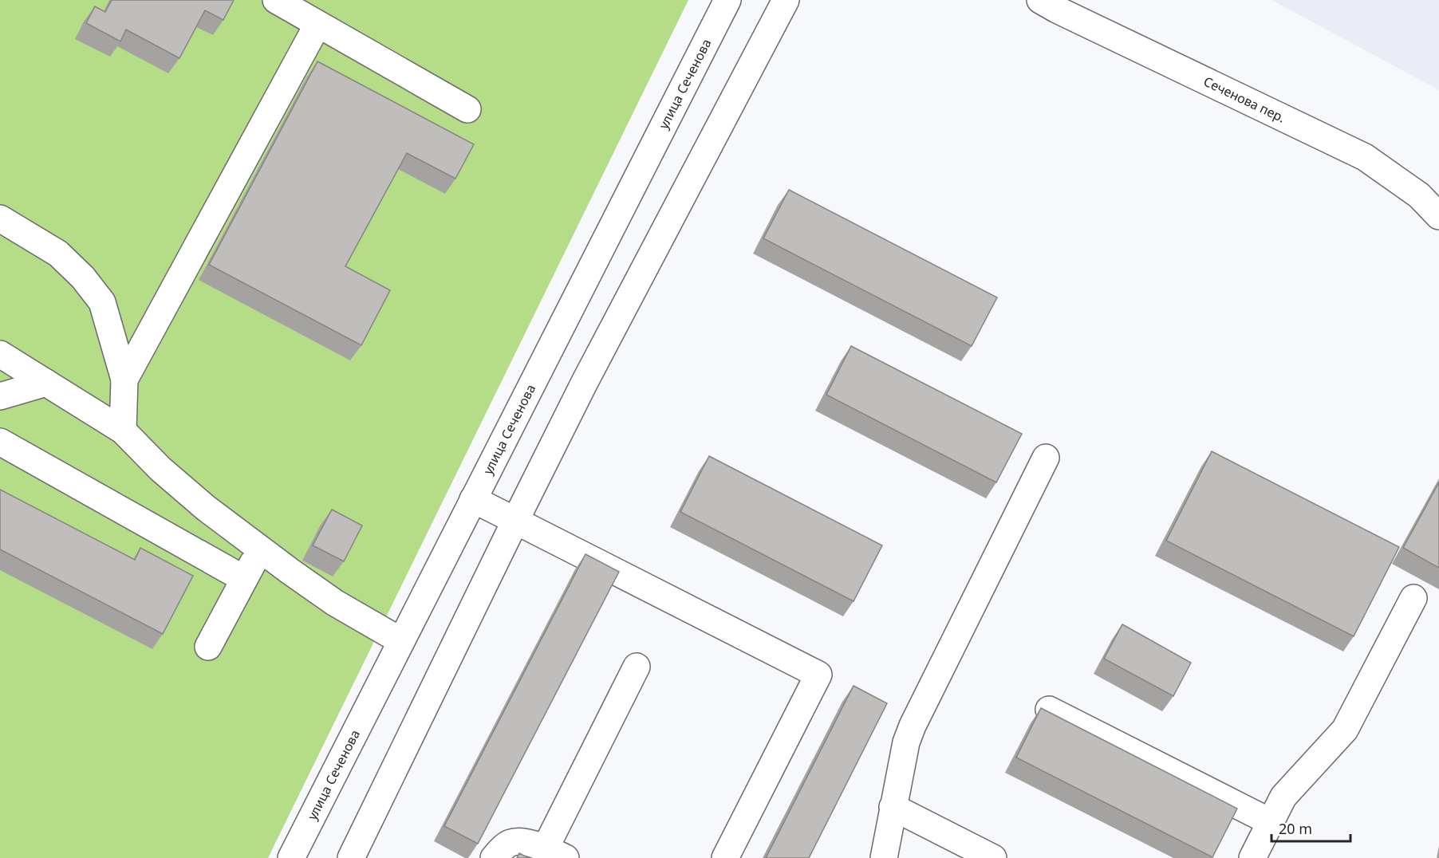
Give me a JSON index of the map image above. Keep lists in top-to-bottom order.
{
  "streets": {
    "street": ["улица Сеченова", "Сеченова пер."]
  },
  "scale_bar": "20 m"
}
